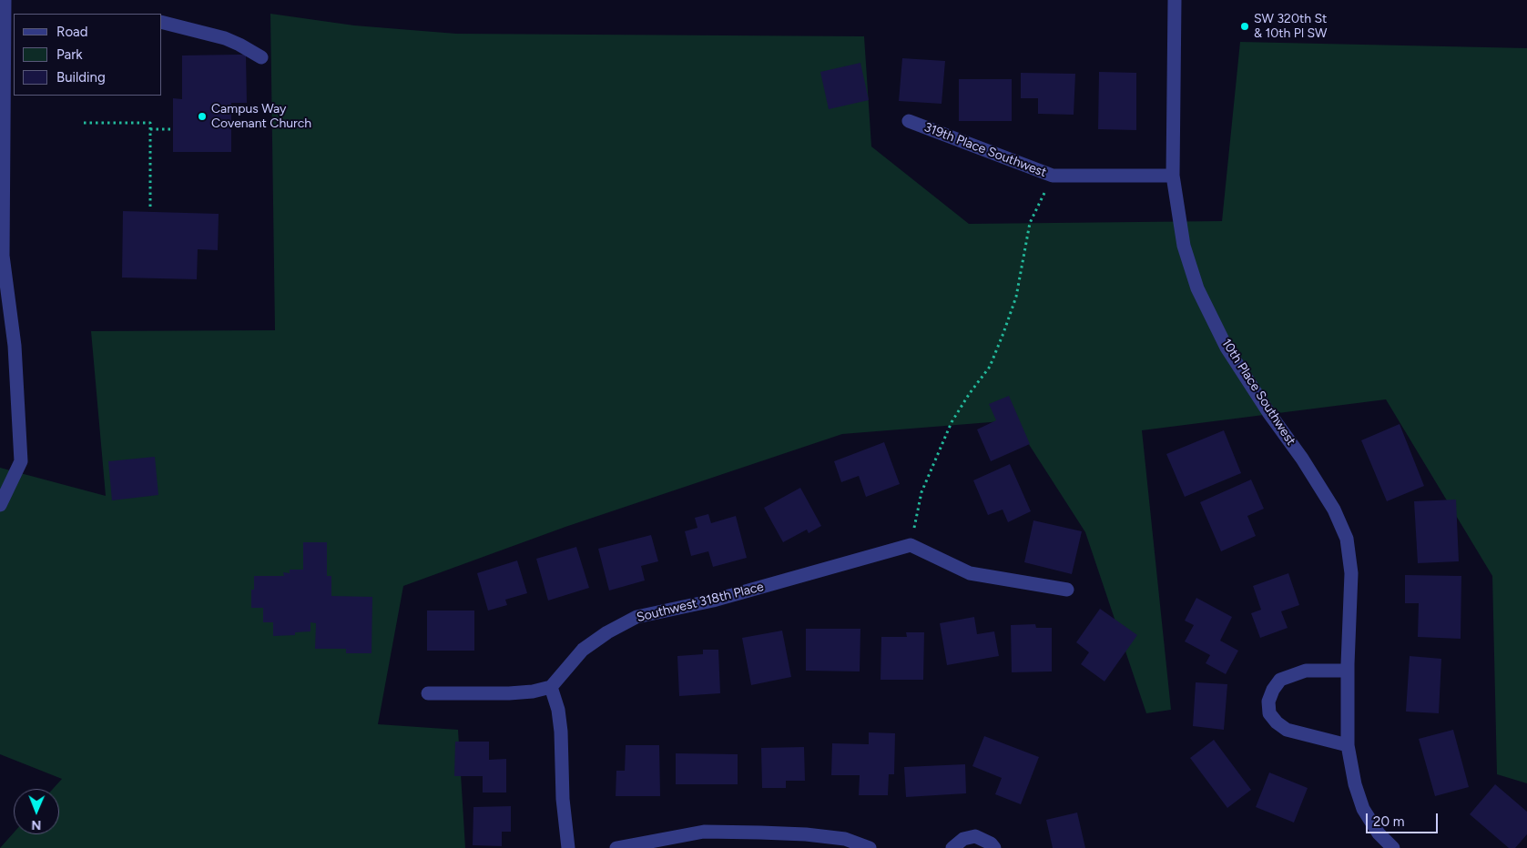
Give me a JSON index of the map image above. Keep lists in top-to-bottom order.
{
  "streets": {
    "street": ["319th Place Southwest", "10th Place Southwest", "Southwest 318th Place"]
  },
  "crossings": [
    ["319th Place Southwest", "10th Place Southwest"]
  ],
  "places": ["SW 320th St & 10th Pl SW", "Campus Way Covenant Church"],
  "legend": ["Road", "Park", "Building"],
  "scale_bar": "20 m",
  "north": "bottom"
}
